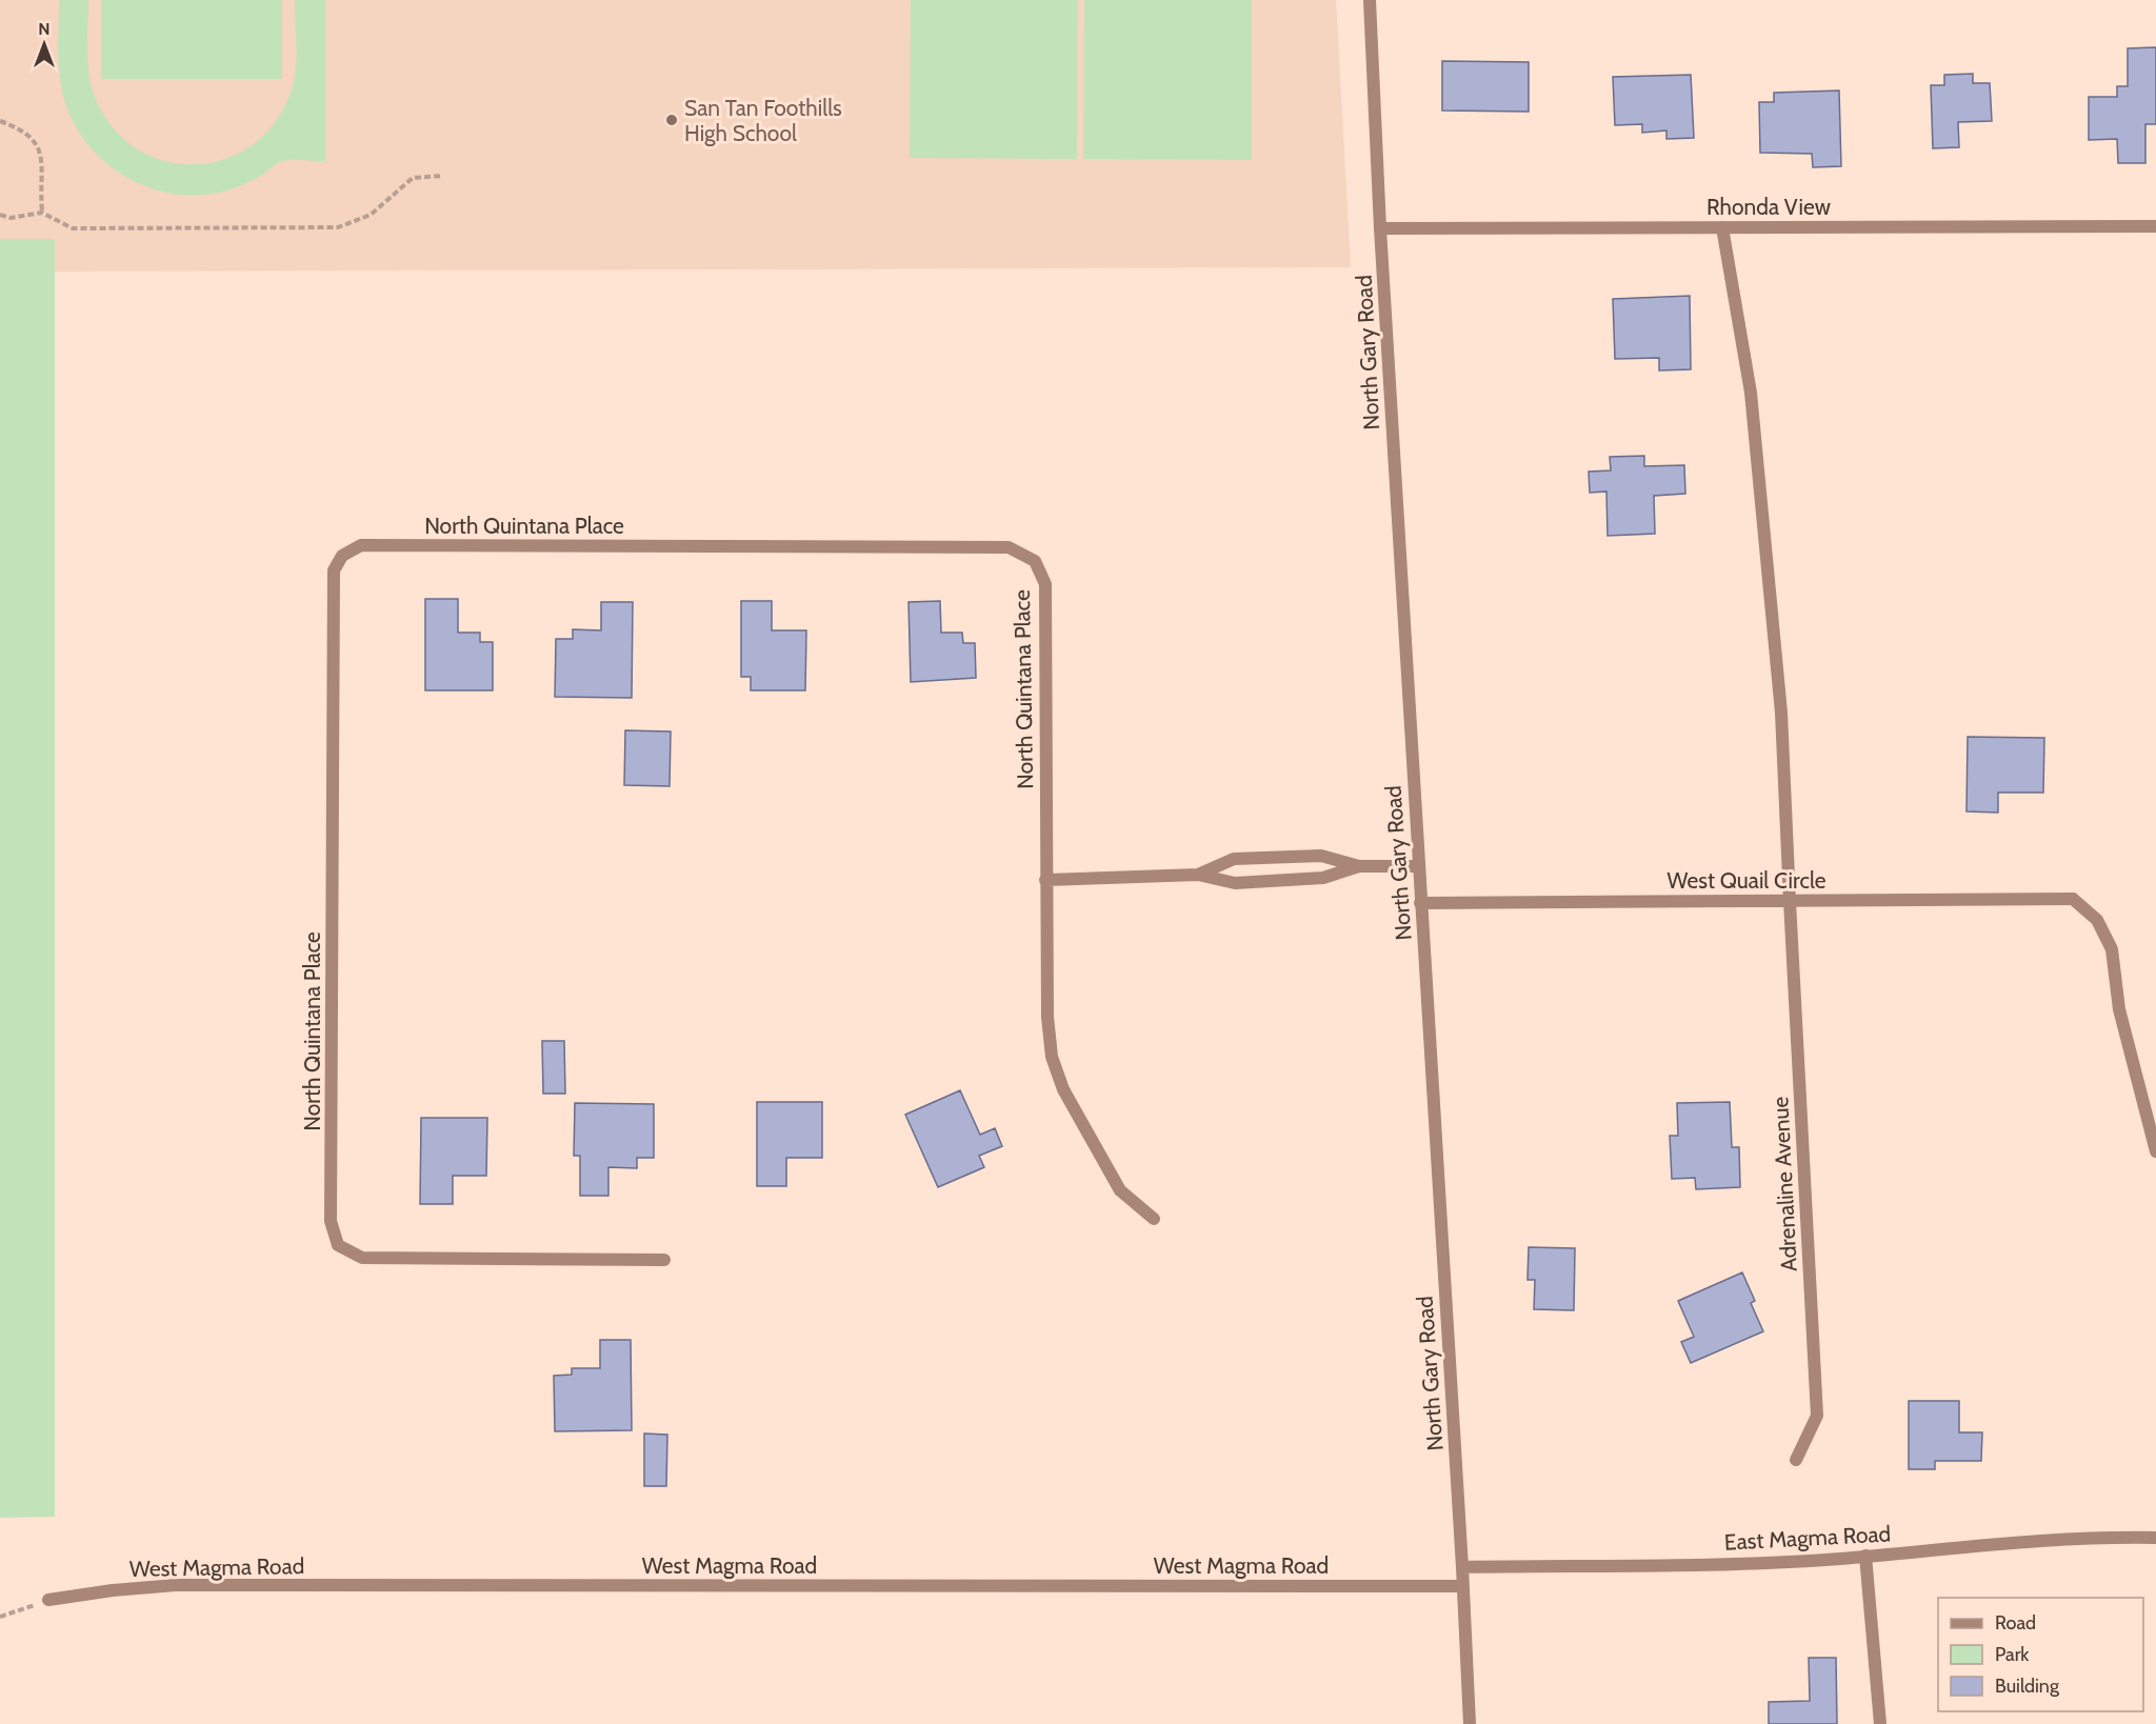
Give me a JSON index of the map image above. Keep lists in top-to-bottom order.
{
  "streets": {
    "street": [
      "Rhonda View",
      "North Gary Road",
      "North Quintana Place",
      "West Quail Circle",
      "Adrenaline Avenue",
      "East Magma Road",
      "West Magma Road"
    ]
  },
  "crossings": [
    ["Rhonda View", "North Gary Road"],
    ["Rhonda View", "Adrenaline Avenue"],
    ["North Gary Road", "West Quail Circle"],
    ["North Gary Road", "East Magma Road"],
    ["North Gary Road", "West Magma Road"],
    ["West Quail Circle", "Adrenaline Avenue"]
  ],
  "places": ["San Tan Foothills High School"],
  "legend": ["Road", "Park", "Building"],
  "north": "top"
}
